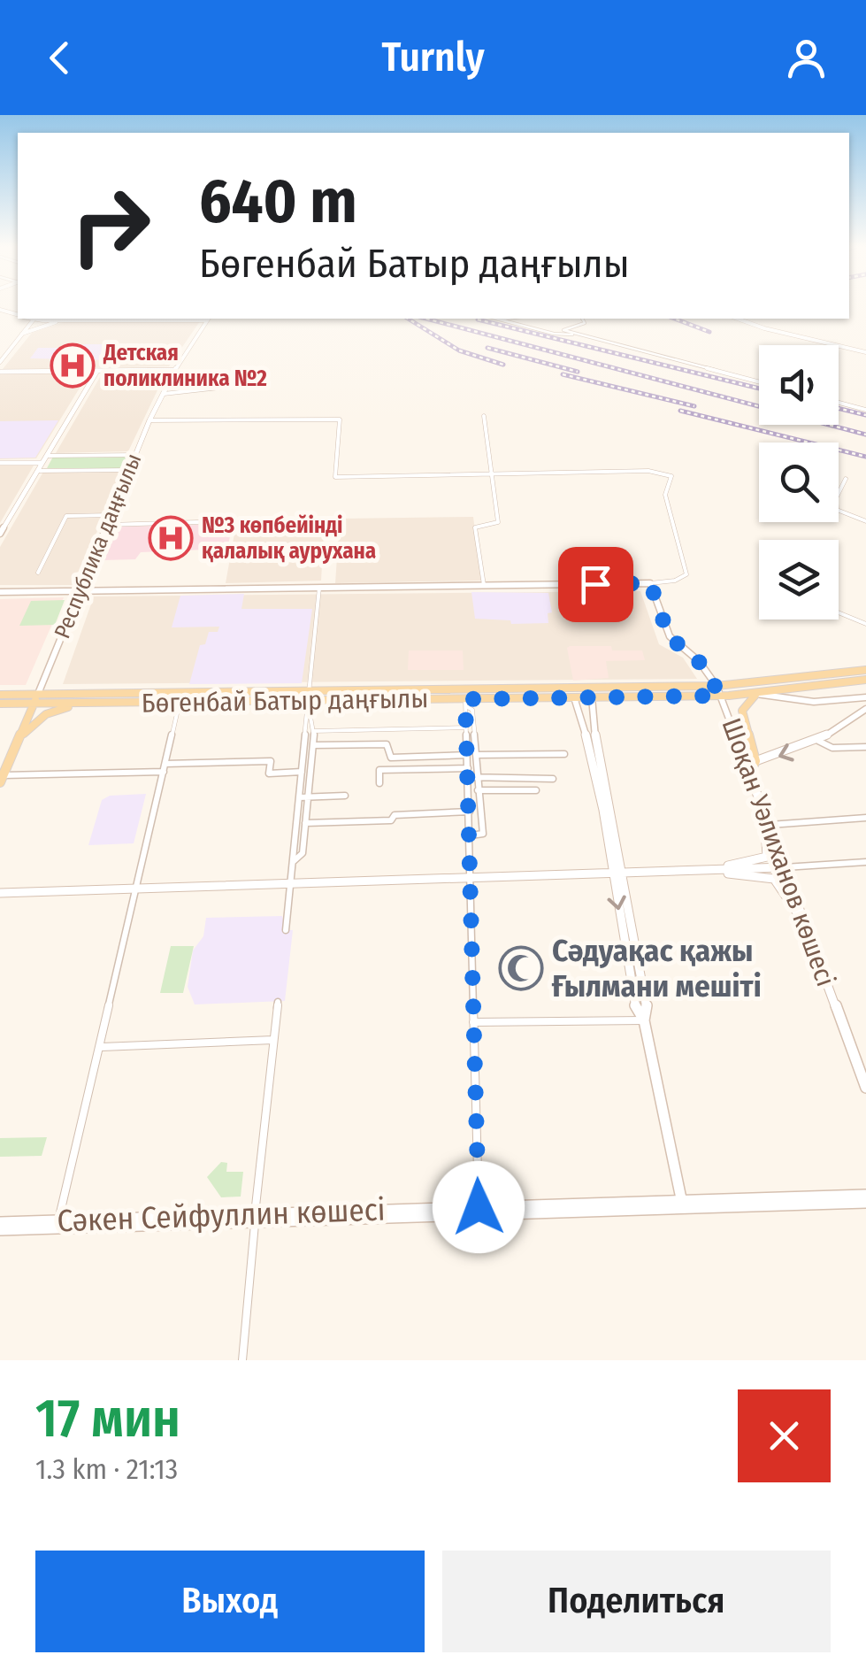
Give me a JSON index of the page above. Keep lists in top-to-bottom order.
{
  "streets": {
    "main road": ["Республика даңғылы", "Бөгенбай Батыр даңғылы"],
    "street": ["Шоқан Уәлиханов көшесі", "Сәкен Сейфуллин көшесі"]
  },
  "crossings": [
    ["Республика даңғылы", "Бөгенбай Батыр даңғылы"],
    ["Бөгенбай Батыр даңғылы", "Шоқан Уәлиханов көшесі"]
  ],
  "places": {
    "hospital": ["Детская поликлиника №2", "№3 көпбейінді қалалық аурухана"],
    "mosque": ["Сәдуақас қажы Ғылмани мешіті"]
  },
  "page": {
    "header": "Turnly",
    "turn": ["640 m", "Бөгенбай Батыр даңғылы"],
    "heading": ["17 мин", "1.3 km · 21:13"],
    "buttons": ["Выход", "Поделиться"]
  }
}
